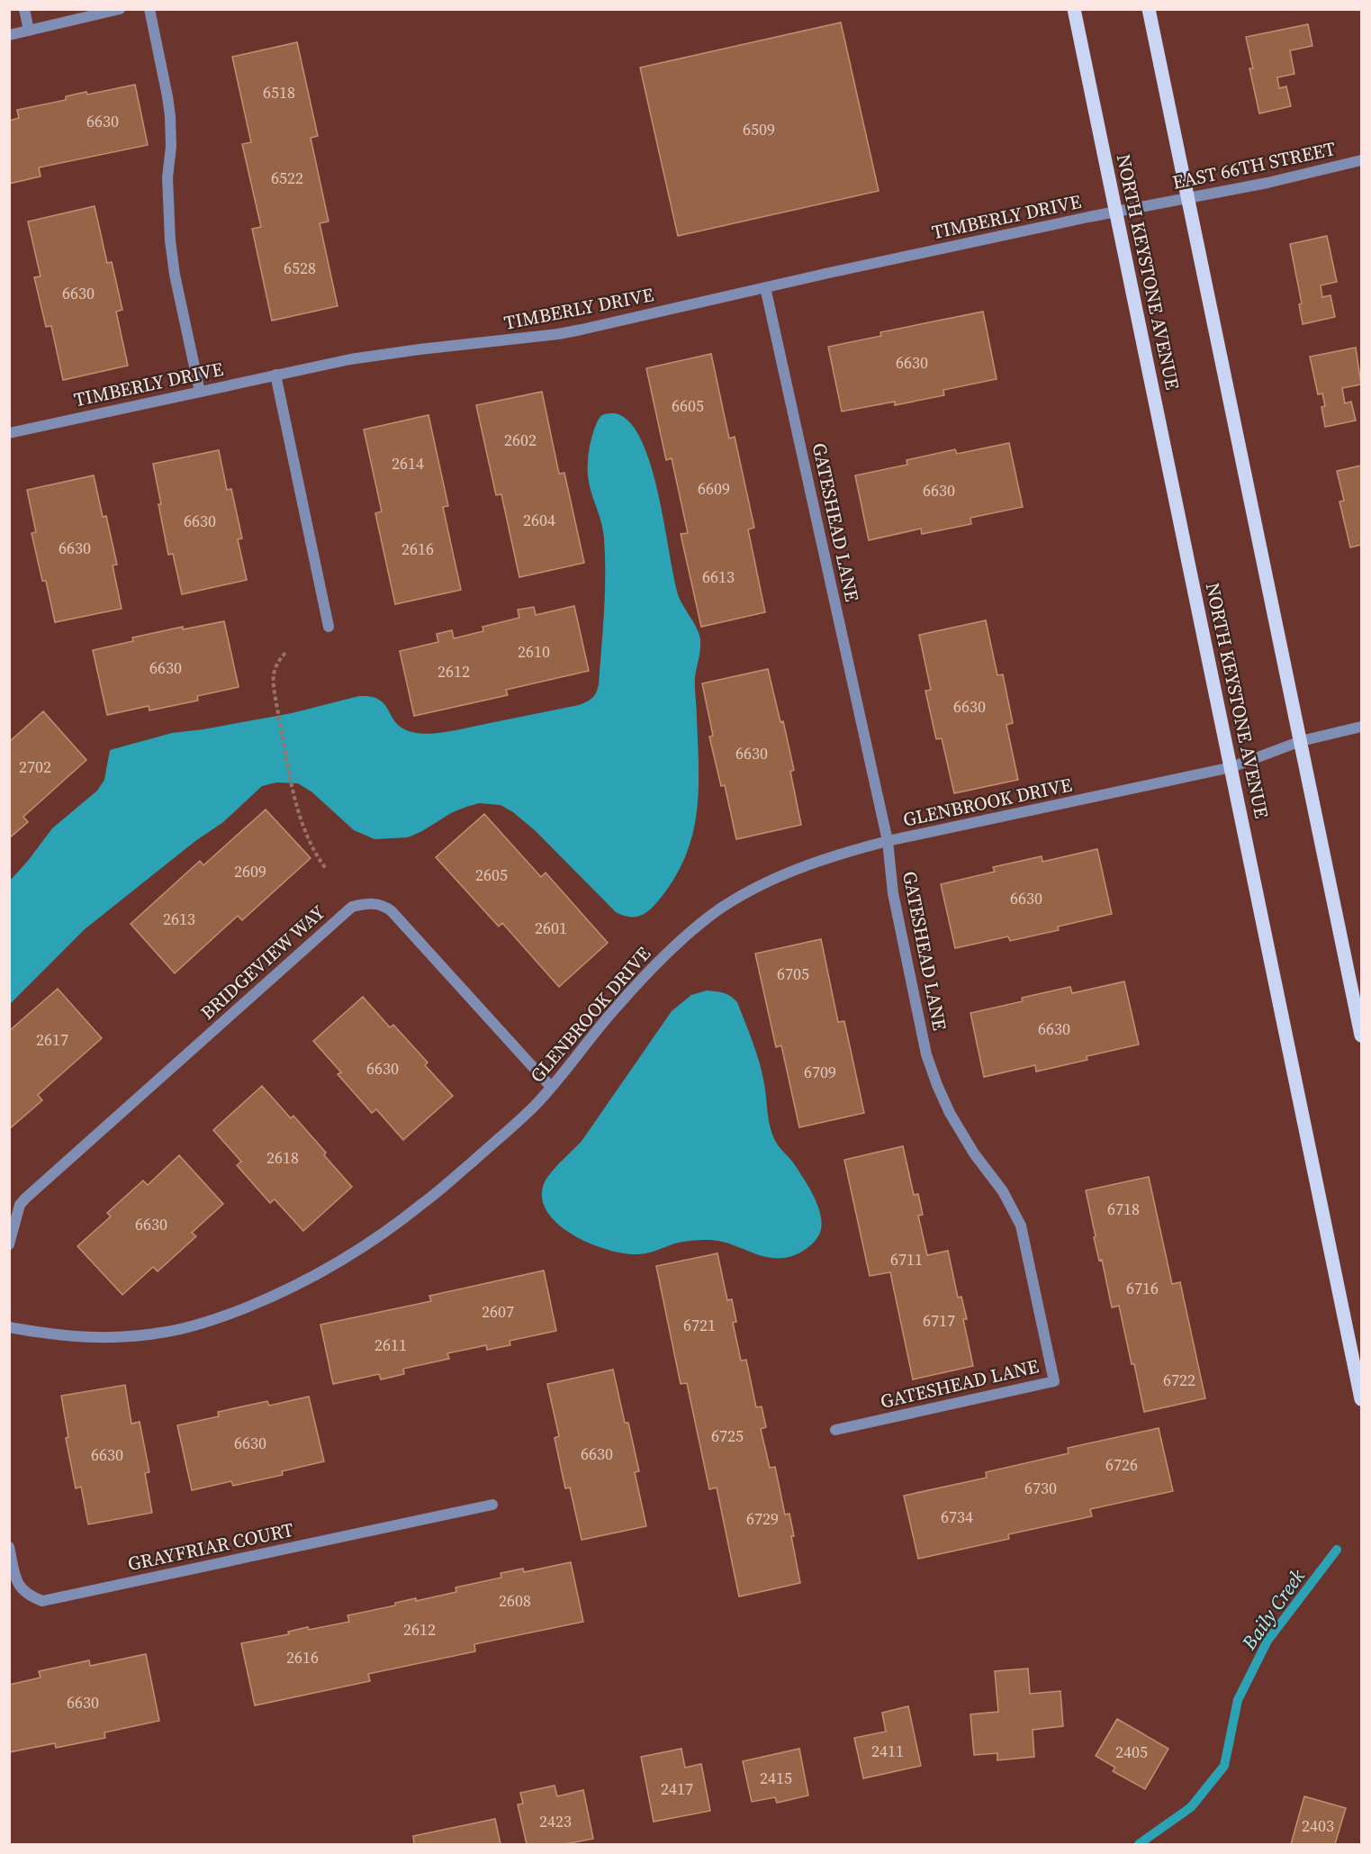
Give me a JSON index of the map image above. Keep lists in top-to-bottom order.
{
  "streets": {
    "main road": ["NORTH KEYSTONE AVENUE"],
    "street": [
      "EAST 66TH STREET",
      "TIMBERLY DRIVE",
      "GATESHEAD LANE",
      "GLENBROOK DRIVE",
      "BRIDGEVIEW WAY",
      "GRAYFRIAR COURT"
    ]
  },
  "crossings": [
    ["EAST 66TH STREET", "TIMBERLY DRIVE"],
    ["TIMBERLY DRIVE", "NORTH KEYSTONE AVENUE"],
    ["TIMBERLY DRIVE", "GATESHEAD LANE"],
    ["NORTH KEYSTONE AVENUE", "GLENBROOK DRIVE"],
    ["GATESHEAD LANE", "GLENBROOK DRIVE"],
    ["GLENBROOK DRIVE", "BRIDGEVIEW WAY"]
  ],
  "water": ["Baily Creek"],
  "house_numbers": [
    "6518",
    "6630",
    "6509",
    "6522",
    "6528",
    "6630",
    "6630",
    "6605",
    "2602",
    "2614",
    "6609",
    "6630",
    "2604",
    "6630",
    "6630",
    "2616",
    "6613",
    "2610",
    "6630",
    "2612",
    "6630",
    "6630",
    "2702",
    "2609",
    "2605",
    "6630",
    "2613",
    "2601",
    "6705",
    "6630",
    "2617",
    "6630",
    "6709",
    "2618",
    "6718",
    "6630",
    "6711",
    "6716",
    "2607",
    "6717",
    "6721",
    "2611",
    "6722",
    "6725",
    "6630",
    "6630",
    "6630",
    "6726",
    "6730",
    "6734",
    "6729",
    "2608",
    "2612",
    "2616",
    "6630",
    "2411",
    "2405",
    "2415",
    "2417",
    "2423",
    "2403"
  ]
}
